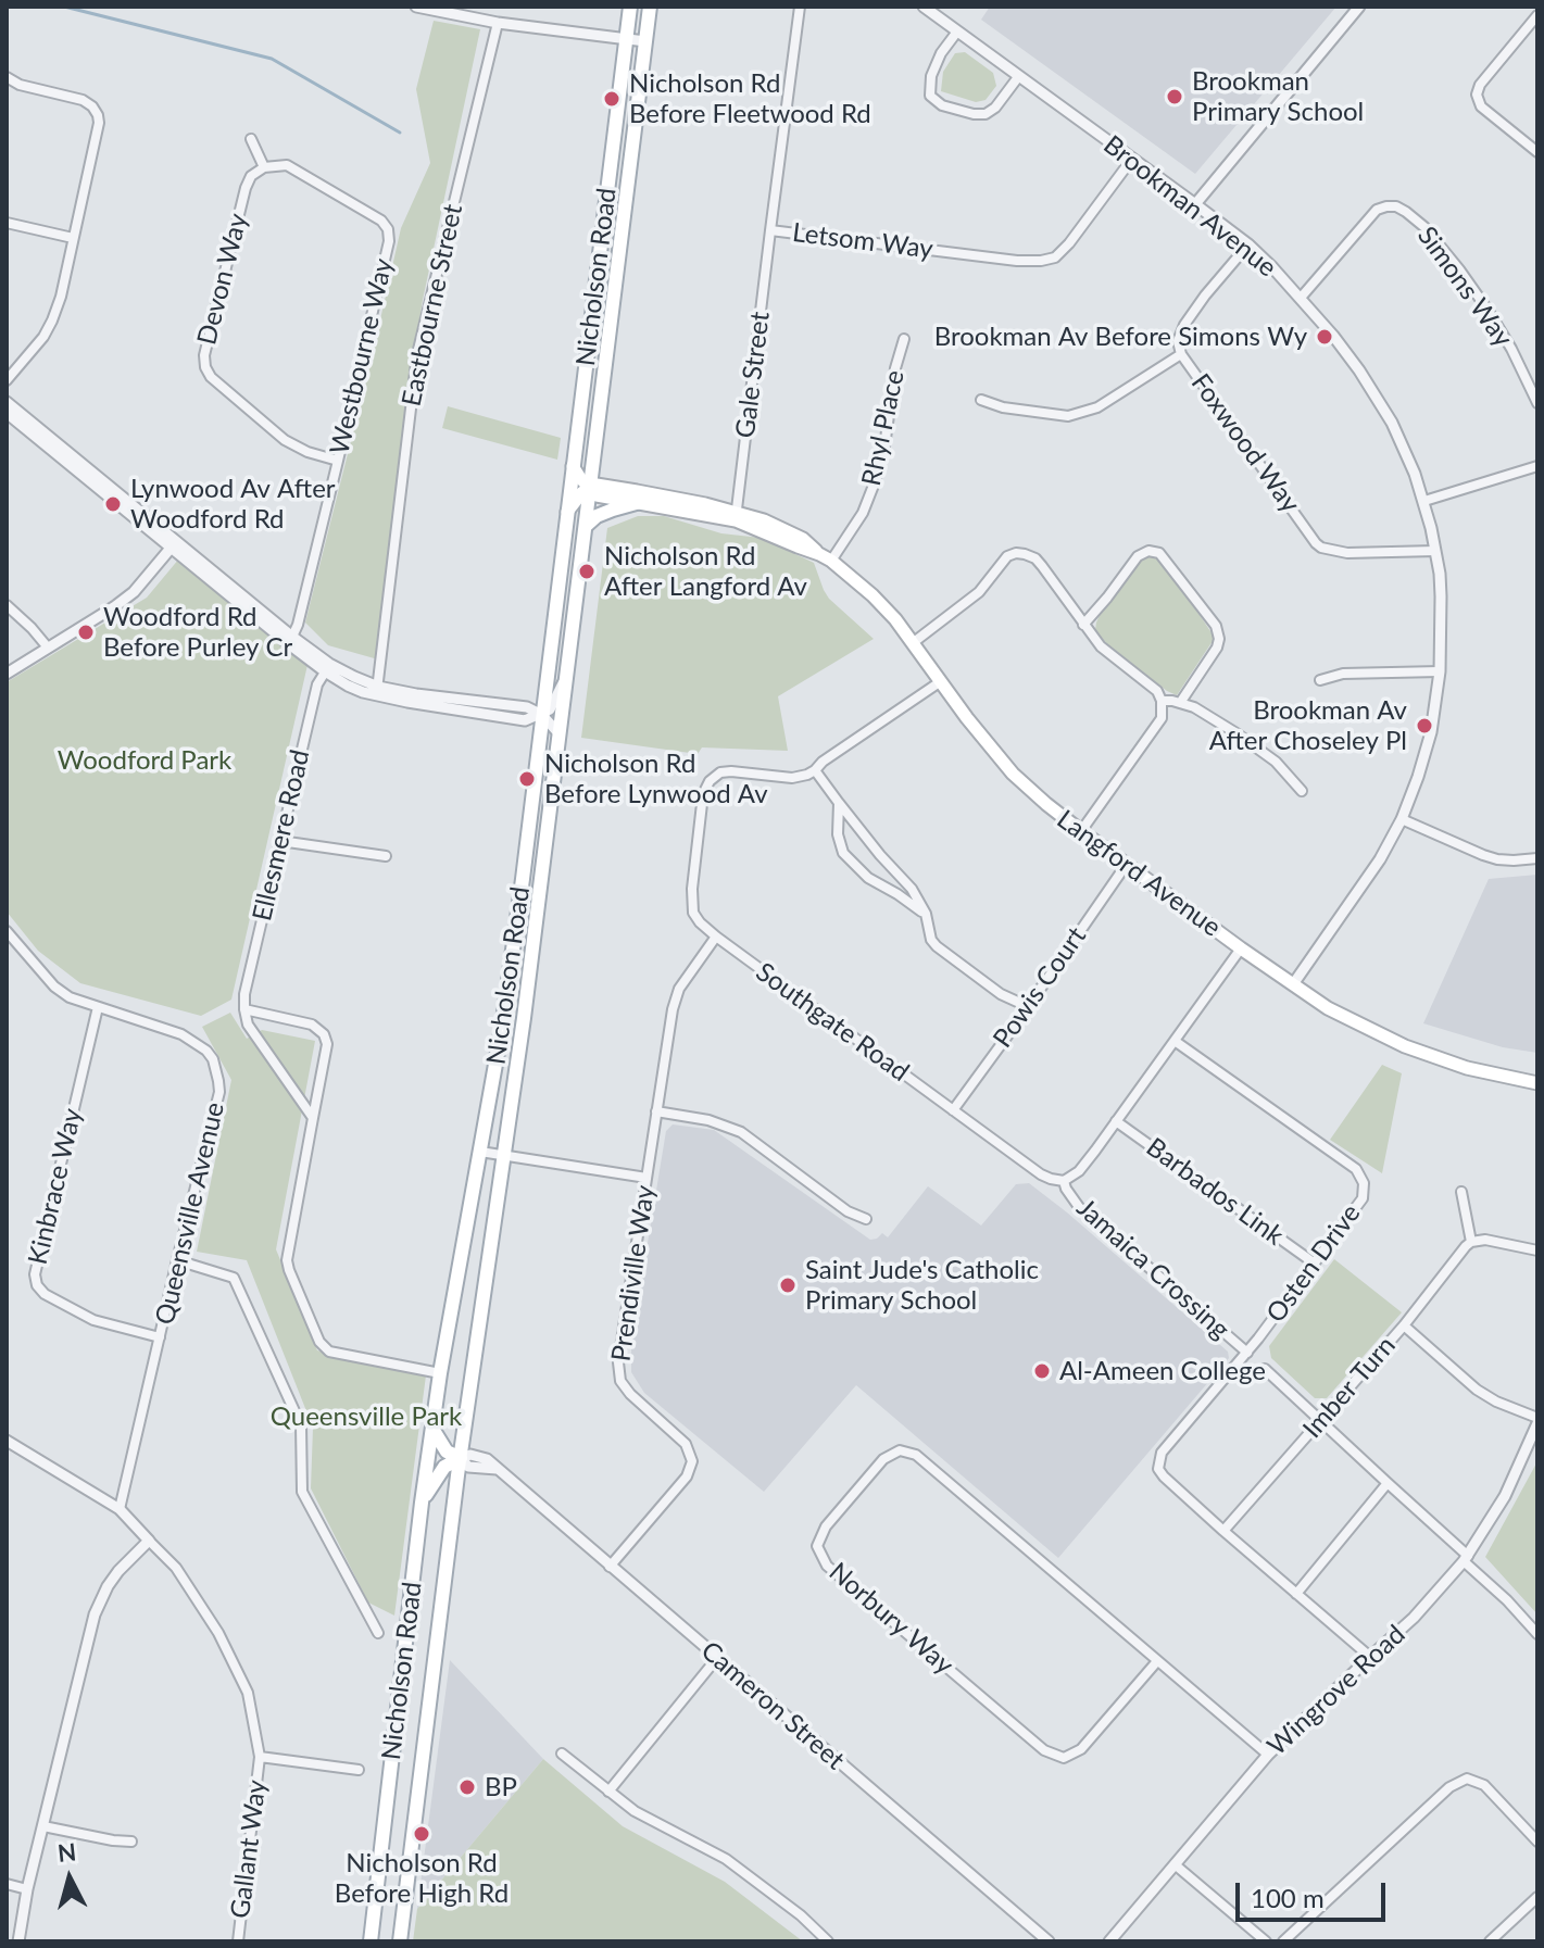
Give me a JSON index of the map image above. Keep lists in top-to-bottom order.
{
  "streets": {
    "main road": ["Nicholson Road", "Langford Avenue"],
    "street": [
      "Brookman Avenue",
      "Letsom Way",
      "Devon Way",
      "Simons Way",
      "Eastbourne Street",
      "Westbourne Way",
      "Gale Street",
      "Rhyl Place",
      "Foxwood Way",
      "Ellesmere Road",
      "Powis Court",
      "Southgate Road",
      "Kinbrace Way",
      "Barbados Link",
      "Queensville Avenue",
      "Osten Drive",
      "Jamaica Crossing",
      "Prendiville Way",
      "Imber Turn",
      "Norbury Way",
      "Wingrove Road",
      "Cameron Street",
      "Gallant Way"
    ]
  },
  "crossings": [
    ["Brookman Avenue", "Letsom Way"],
    ["Brookman Avenue", "Simons Way"],
    ["Brookman Avenue", "Foxwood Way"],
    ["Brookman Avenue", "Langford Avenue"],
    ["Letsom Way", "Gale Street"],
    ["Nicholson Road", "Langford Avenue"],
    ["Nicholson Road", "Cameron Street"],
    ["Devon Way", "Westbourne Way"],
    ["Gale Street", "Langford Avenue"],
    ["Rhyl Place", "Langford Avenue"],
    ["Langford Avenue", "Powis Court"],
    ["Powis Court", "Southgate Road"],
    ["Southgate Road", "Jamaica Crossing"],
    ["Southgate Road", "Prendiville Way"],
    ["Kinbrace Way", "Queensville Avenue"],
    ["Barbados Link", "Osten Drive"],
    ["Osten Drive", "Jamaica Crossing"],
    ["Osten Drive", "Imber Turn"],
    ["Osten Drive", "Wingrove Road"],
    ["Prendiville Way", "Cameron Street"],
    ["Norbury Way", "Wingrove Road"]
  ],
  "parks": ["Woodford Park", "Queensville Park"],
  "places": [
    "Brookman Primary School",
    "Nicholson Rd Before Fleetwood Rd",
    "Brookman Av Before Simons Wy",
    "Lynwood Av After Woodford Rd",
    "Nicholson Rd After Langford Av",
    "Woodford Rd Before Purley Cr",
    "Brookman Av After Choseley Pl",
    "Nicholson Rd Before Lynwood Av",
    "Saint Jude's Catholic Primary School",
    "Al-Ameen College",
    "BP",
    "Nicholson Rd Before High Rd"
  ],
  "scale_bar": "100 m",
  "north": "top"
}
